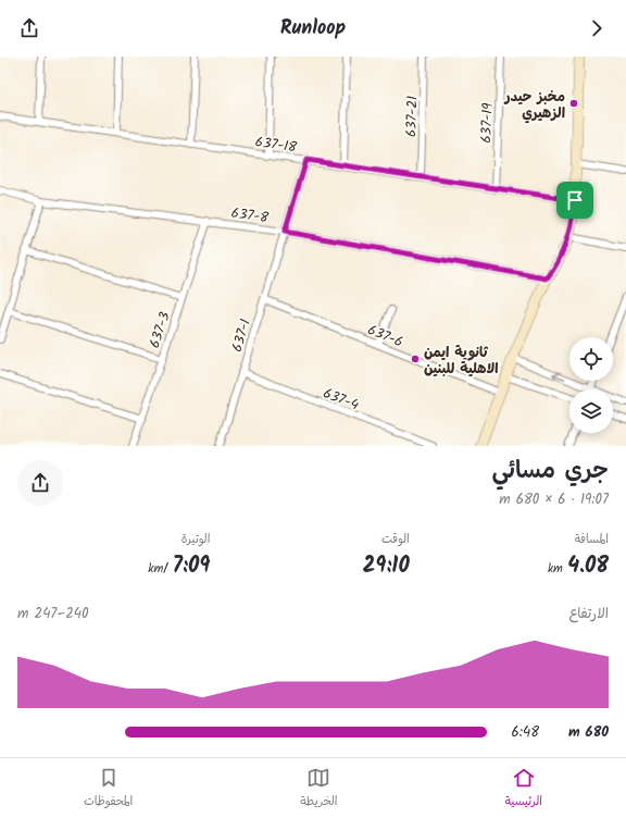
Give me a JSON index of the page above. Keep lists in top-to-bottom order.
{
  "streets": {
    "street": [
      "637-21",
      "637-19",
      "637-18",
      "637-8",
      "637-3",
      "637-1",
      "637-6",
      "637-4"
    ]
  },
  "crossings": [
    ["637-21", "637-18"],
    ["637-19", "637-18"],
    ["637-18", "637-1"],
    ["637-8", "637-3"],
    ["637-8", "637-1"],
    ["637-1", "637-6"],
    ["637-1", "637-4"]
  ],
  "places": ["مخبز حيدر الزهيري", "ثانوية ايمن الاهلية للبنين"],
  "page": {
    "header": "Runloop",
    "heading": ["جري مسائي", "19:07 · 6 × 680 m"],
    "stats": [
      ["المسافة", "4.08 km"],
      ["الوقت", "29:10"],
      ["الوتيرة", "7:09 /km"]
    ],
    "chart": ["الارتفاع", "240–247 m"],
    "list": [
      {
        "name": "680 m",
        "note": "6:48"
      }
    ],
    "tabs": ["الرئيسية", "الخريطة", "المحفوظات"]
  }
}
